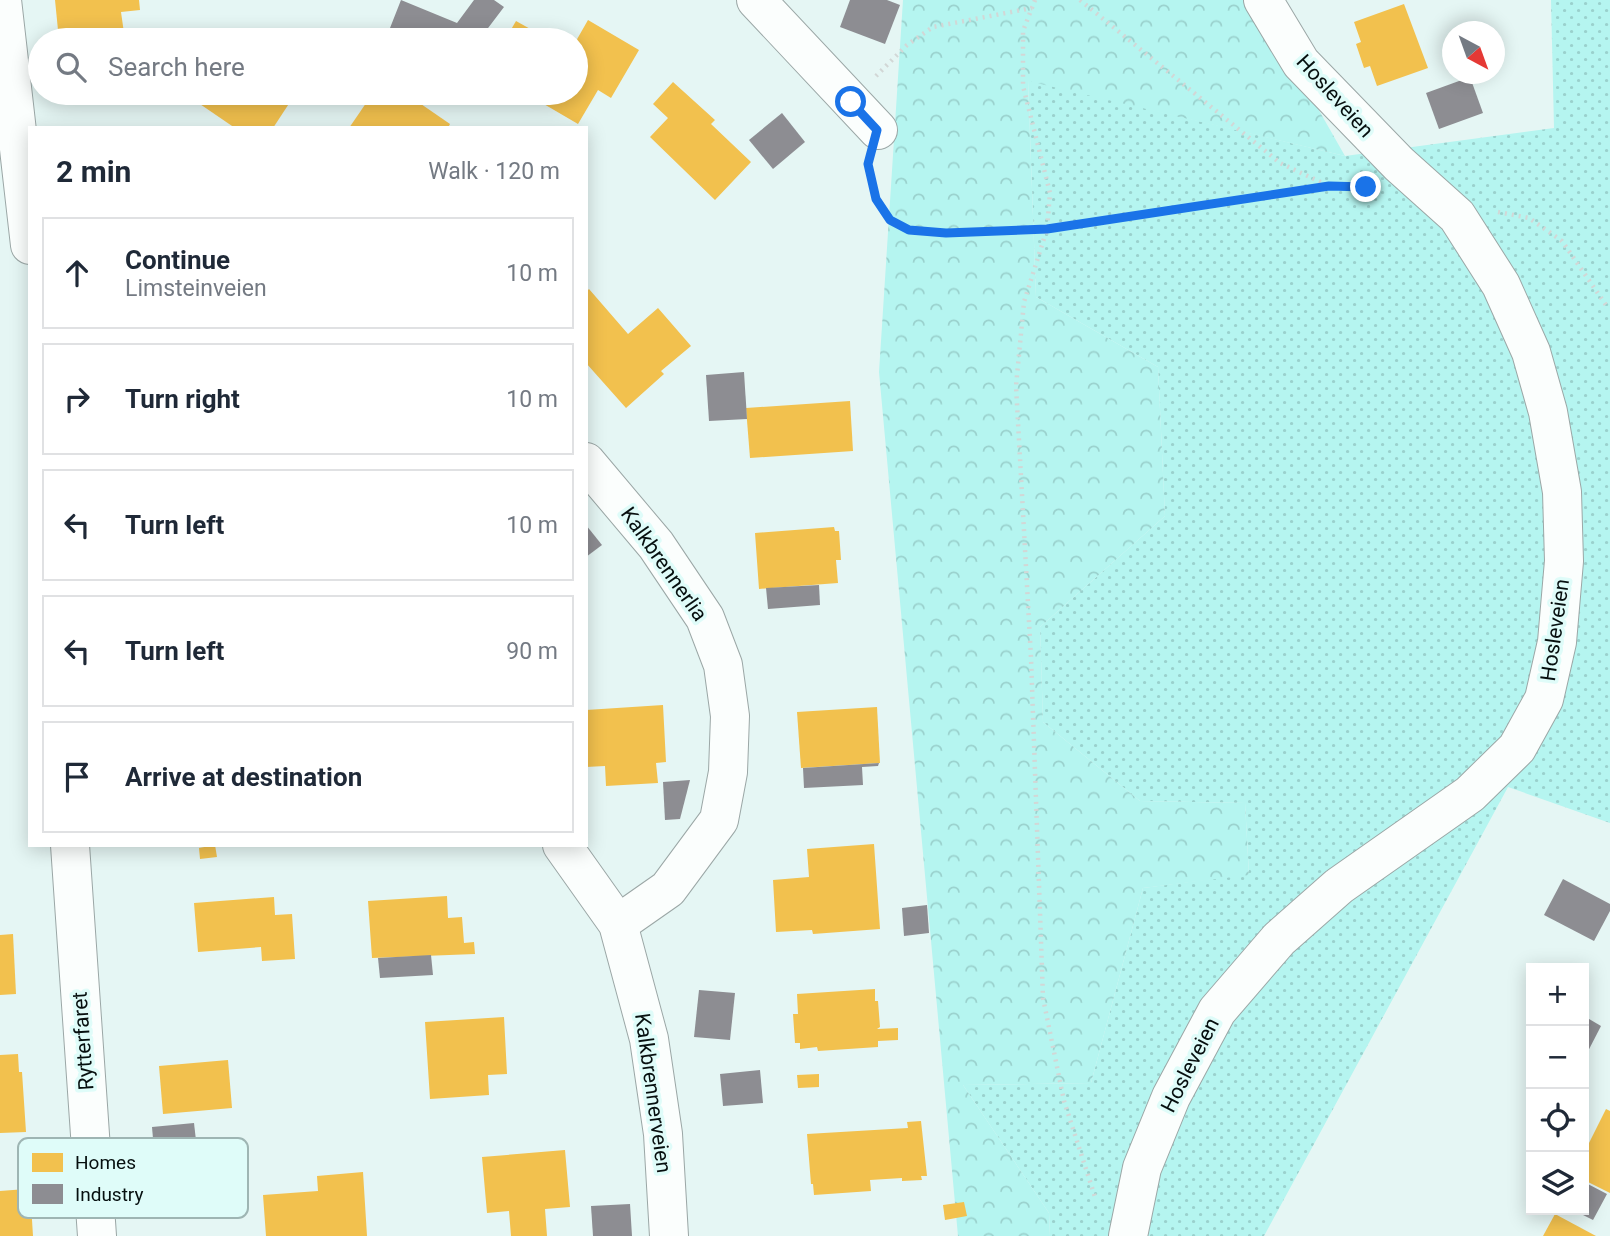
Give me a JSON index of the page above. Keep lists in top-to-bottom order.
{
  "streets": {
    "street": [
      "Hosleveien",
      "Kalkbrennerlia",
      "Rytterfaret",
      "Kalkbrennerveien"
    ]
  },
  "crossings": [
    ["Kalkbrennerlia", "Kalkbrennerveien"]
  ],
  "legend": ["Homes", "Industry"],
  "north": "bottom right",
  "page": {
    "search": "Search here",
    "heading": ["2 min", "Walk · 120 m"],
    "list": [
      ["Continue", "Limsteinveien", "10 m"],
      ["Turn right", "10 m"],
      ["Turn left", "10 m"],
      ["Turn left", "90 m"],
      "Arrive at destination"
    ],
    "map_buttons": ["+", "−"]
  }
}
